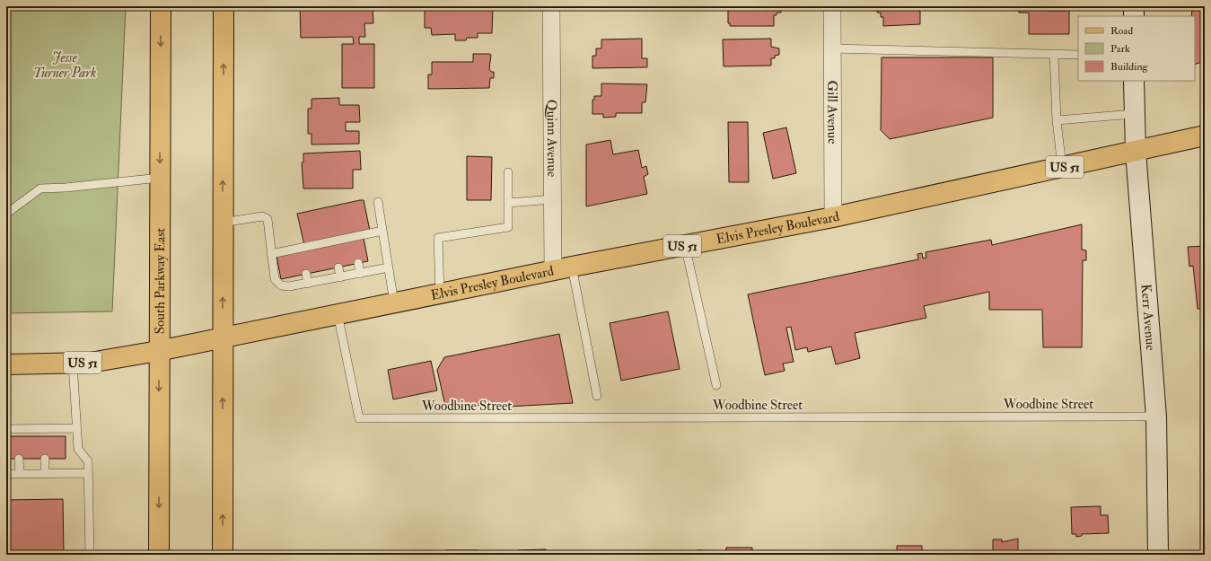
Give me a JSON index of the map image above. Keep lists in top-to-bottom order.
{
  "streets": {
    "main road": ["US 51", "Elvis Presley Boulevard", "South Parkway East"],
    "street": ["Gill Avenue", "Quinn Avenue", "Kerr Avenue"],
    "lane": ["Woodbine Street"]
  },
  "crossings": [
    ["Gill Avenue", "Elvis Presley Boulevard"],
    ["Quinn Avenue", "Elvis Presley Boulevard"],
    ["US 51", "Elvis Presley Boulevard"],
    ["US 51", "South Parkway East"],
    ["Elvis Presley Boulevard", "South Parkway East"],
    ["Elvis Presley Boulevard", "Kerr Avenue"],
    ["Elvis Presley Boulevard", "Woodbine Street"],
    ["Kerr Avenue", "Woodbine Street"]
  ],
  "parks": ["Jesse Turner Park"],
  "legend": ["Road", "Park", "Building"]
}
